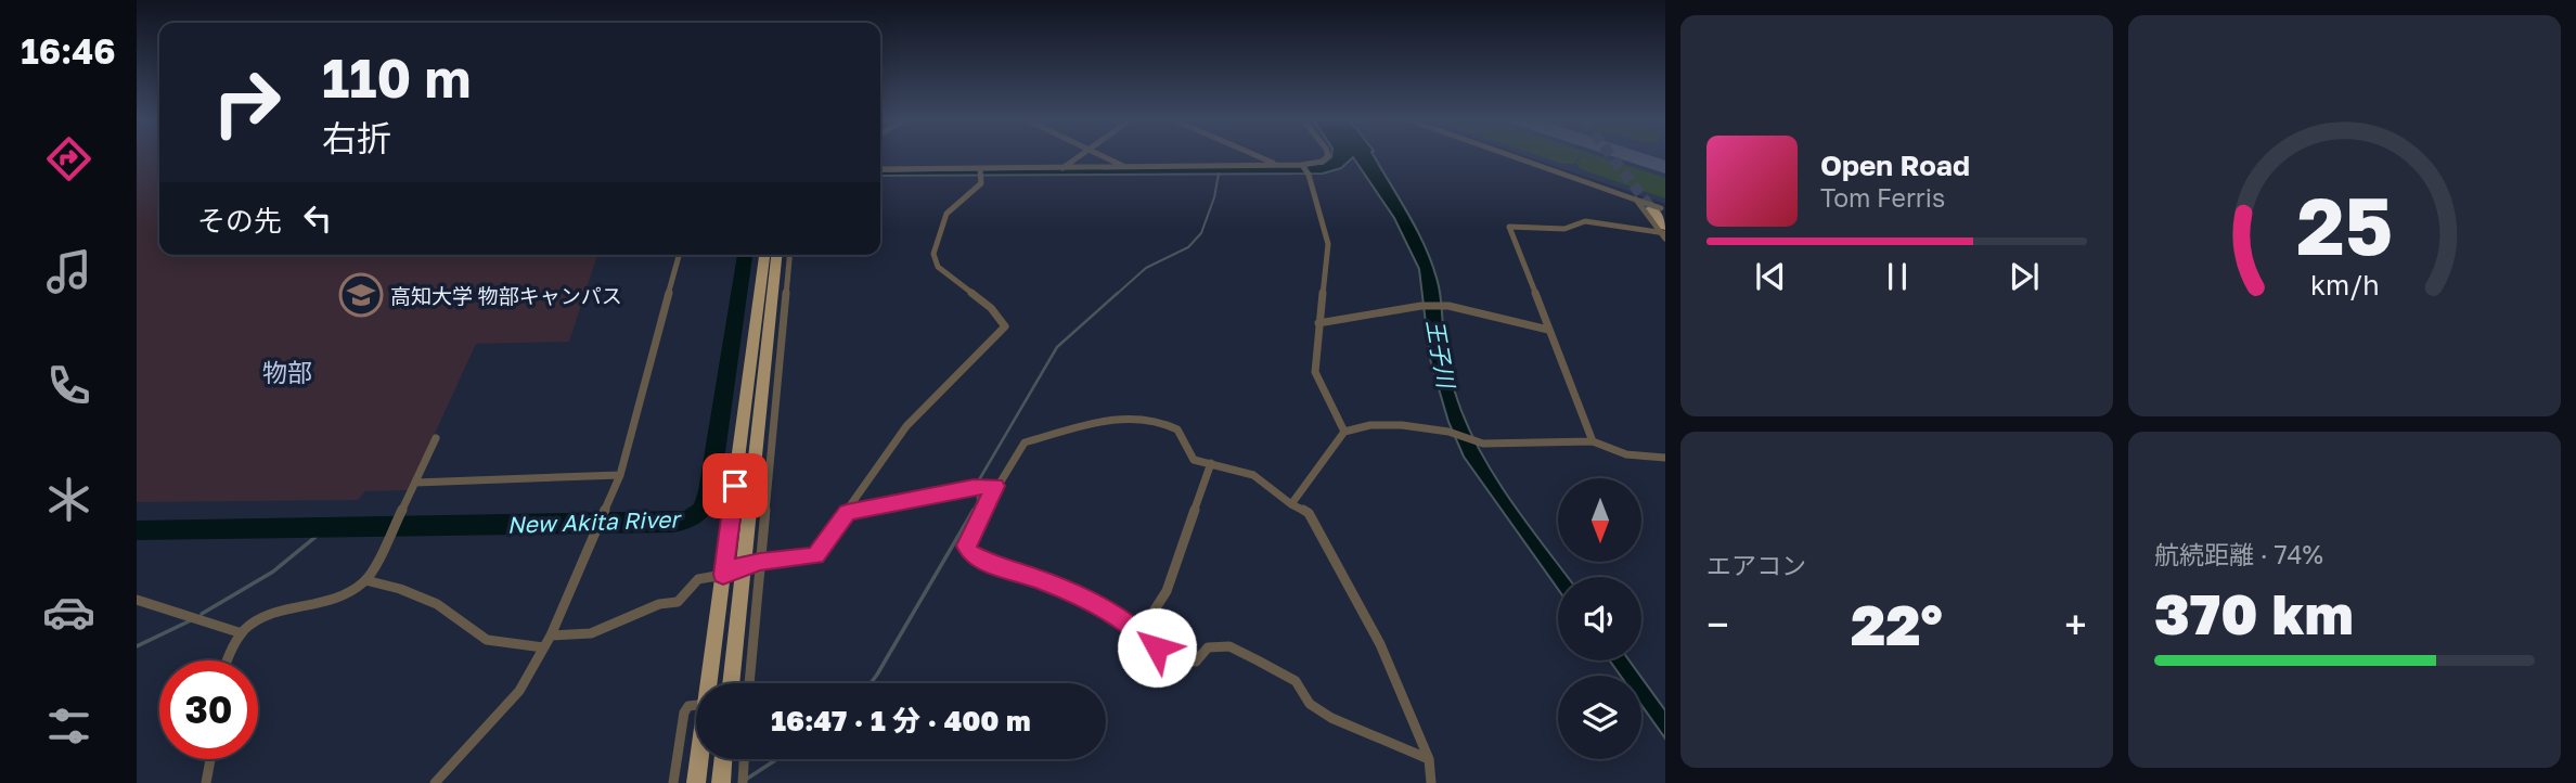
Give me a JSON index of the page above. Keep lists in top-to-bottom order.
{
  "districts": ["物部"],
  "water": ["王子川", "New Akita River"],
  "places": {
    "school or university": ["高知大学 物部キャンパス"]
  },
  "north": "bottom",
  "page": {
    "tabs": "16:46",
    "turn": ["110 m", "右折"],
    "song": ["Open Road", "Tom Ferris"],
    "then": "その先",
    "tile": [
      "エアコン",
      ["航続距離 · 74%", "370 km"]
    ],
    "heat": ["−", "22°", "+"],
    "limit": "30",
    "trip": "16:47 · 1 分 · 400 m",
    "gauge": ["25", "km/h"]
  }
}
